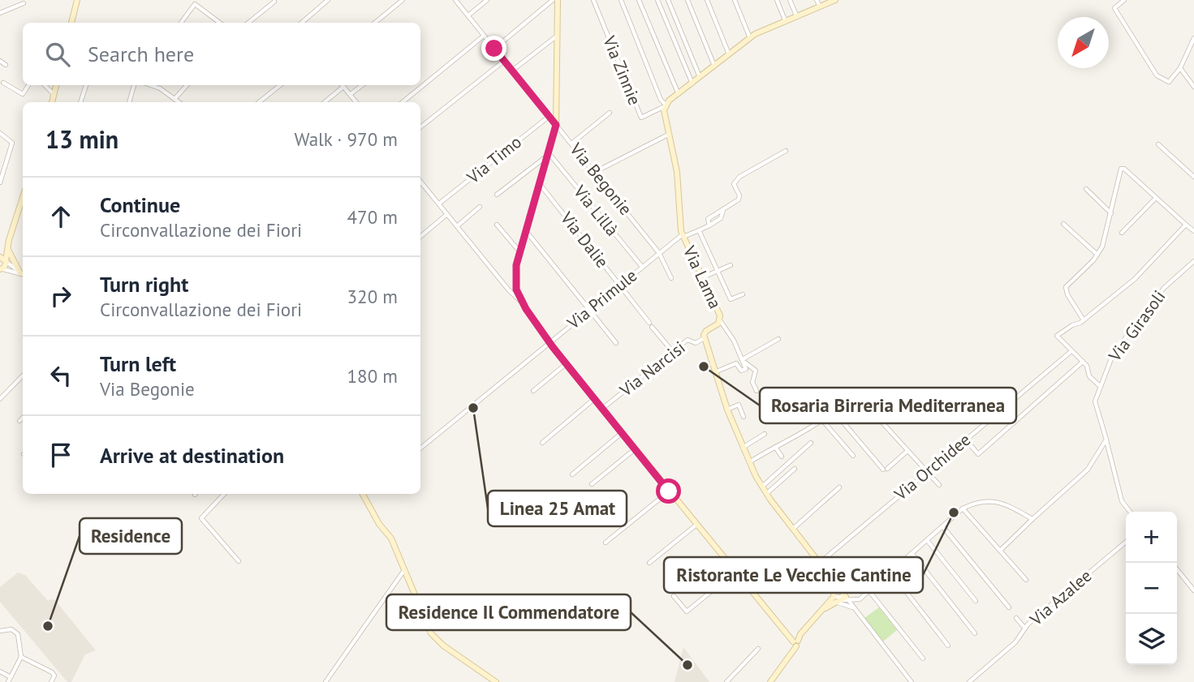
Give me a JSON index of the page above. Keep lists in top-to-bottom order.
{
  "streets": {
    "street": [
      "Via Zinnie",
      "Via Timo",
      "Via Begonie",
      "Via Lillà",
      "Via Dalie",
      "Via Lama",
      "Via Primule",
      "Via Girasoli",
      "Via Narcisi",
      "Via Orchidee",
      "Via Azalee"
    ]
  },
  "crossings": [
    ["Via Zinnie", "Via Lama"],
    ["Via Timo", "Via Begonie"],
    ["Via Begonie", "Via Primule"],
    ["Via Lillà", "Via Primule"],
    ["Via Dalie", "Via Primule"],
    ["Via Dalie", "Via Narcisi"],
    ["Via Lama", "Via Primule"],
    ["Via Lama", "Via Narcisi"]
  ],
  "places": [
    "Rosaria Birreria Mediterranea",
    "Linea 25 Amat",
    "Ristorante Le Vecchie Cantine",
    "Residence",
    "Residence Il Commendatore"
  ],
  "north": "bottom left",
  "page": {
    "search": "Search here",
    "heading": ["13 min", "Walk · 970 m"],
    "list": [
      ["Continue", "Circonvallazione dei Fiori", "470 m"],
      ["Turn right", "Circonvallazione dei Fiori", "320 m"],
      ["Turn left", "Via Begonie", "180 m"],
      "Arrive at destination"
    ],
    "map_buttons": ["+", "−"]
  }
}
